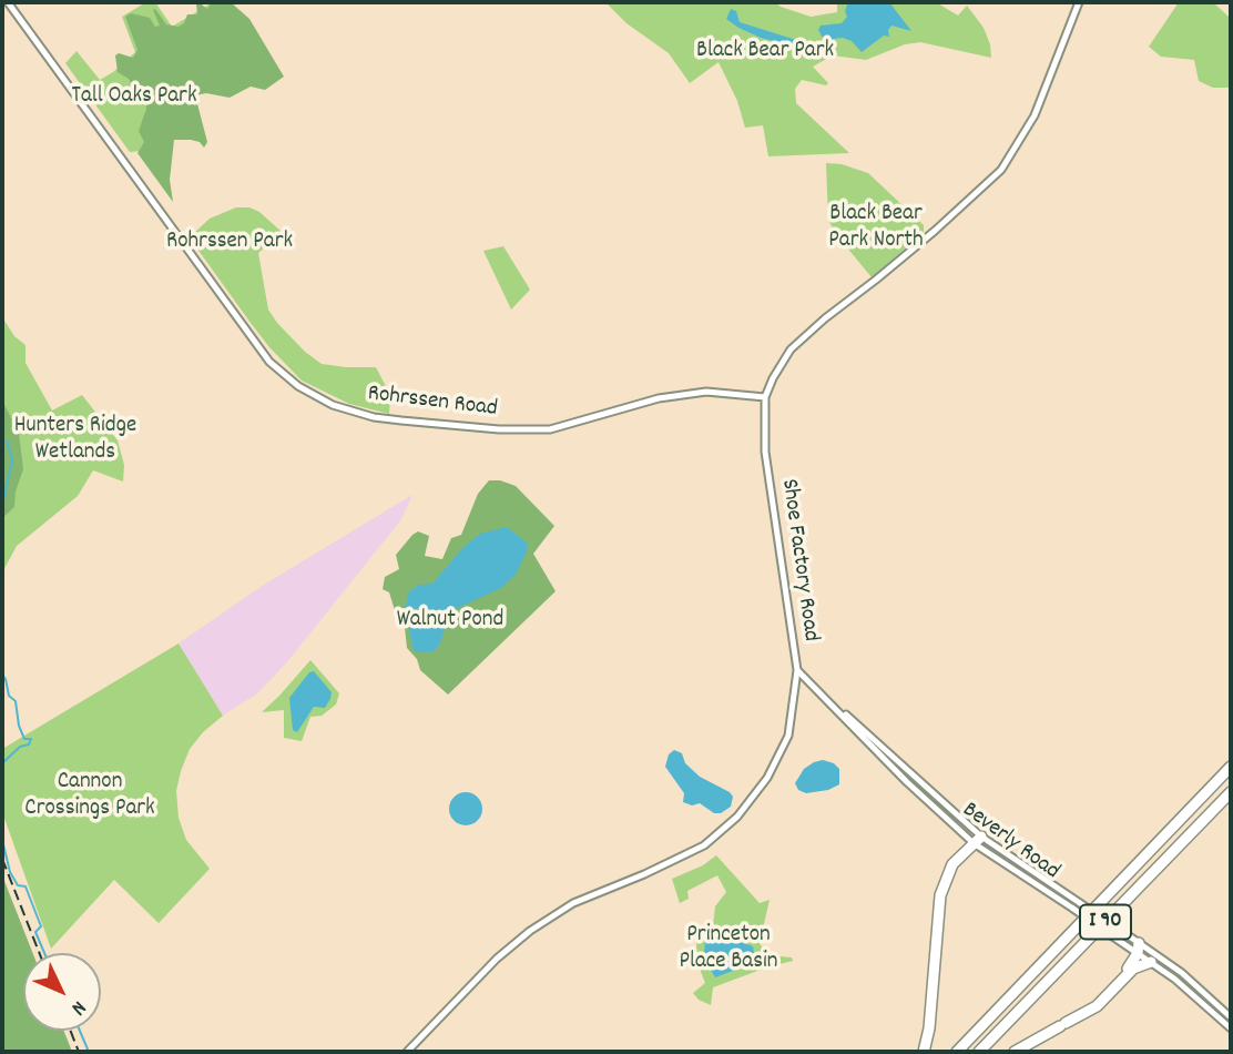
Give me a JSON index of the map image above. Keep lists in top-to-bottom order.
{
  "streets": {
    "highway": ["I 90"],
    "street": ["Rohrssen Road", "Shoe Factory Road", "Beverly Road"]
  },
  "crossings": [
    ["Rohrssen Road", "Shoe Factory Road"],
    ["Shoe Factory Road", "Beverly Road"]
  ],
  "parks": [
    "Black Bear Park",
    "Tall Oaks Park",
    "Black Bear Park North",
    "Rohrssen Park",
    "Hunters Ridge Wetlands",
    "Walnut Pond",
    "Cannon Crossings Park",
    "Princeton Place Basin"
  ],
  "north": "bottom right"
}
